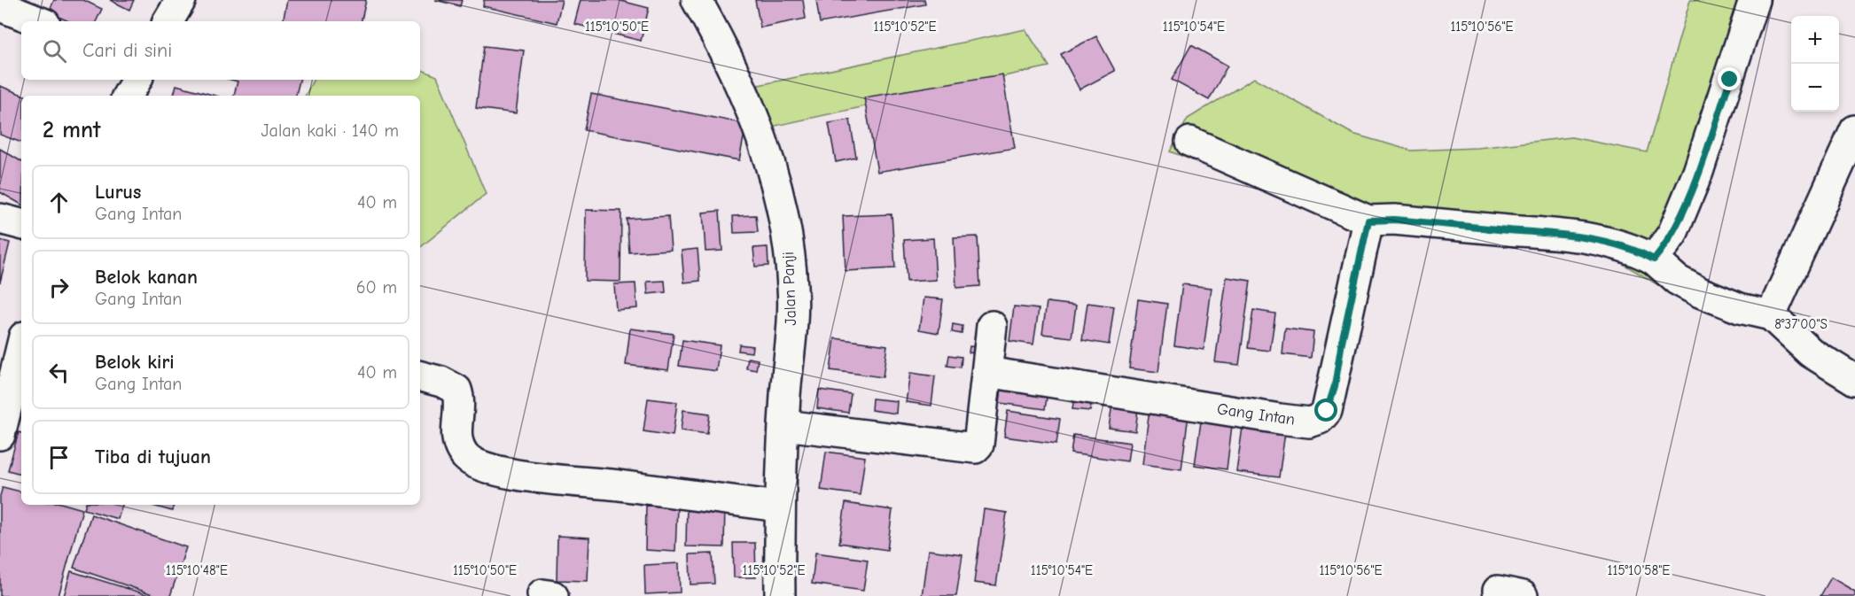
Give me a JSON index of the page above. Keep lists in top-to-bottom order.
{
  "streets": {
    "street": ["Jalan Panji", "Gang Intan"]
  },
  "page": {
    "map_buttons": ["+", "−"],
    "search": "Cari di sini",
    "heading": ["2 mnt", "Jalan kaki · 140 m"],
    "list": [
      ["Lurus", "Gang Intan", "40 m"],
      ["Belok kanan", "Gang Intan", "60 m"],
      ["Belok kiri", "Gang Intan", "40 m"],
      "Tiba di tujuan"
    ]
  },
  "coordinates": [
    "115°10'50\"E",
    "115°10'52\"E",
    "115°10'54\"E",
    "115°10'56\"E",
    "8°37'00\"S",
    "115°10'48\"E",
    "115°10'58\"E"
  ]
}
